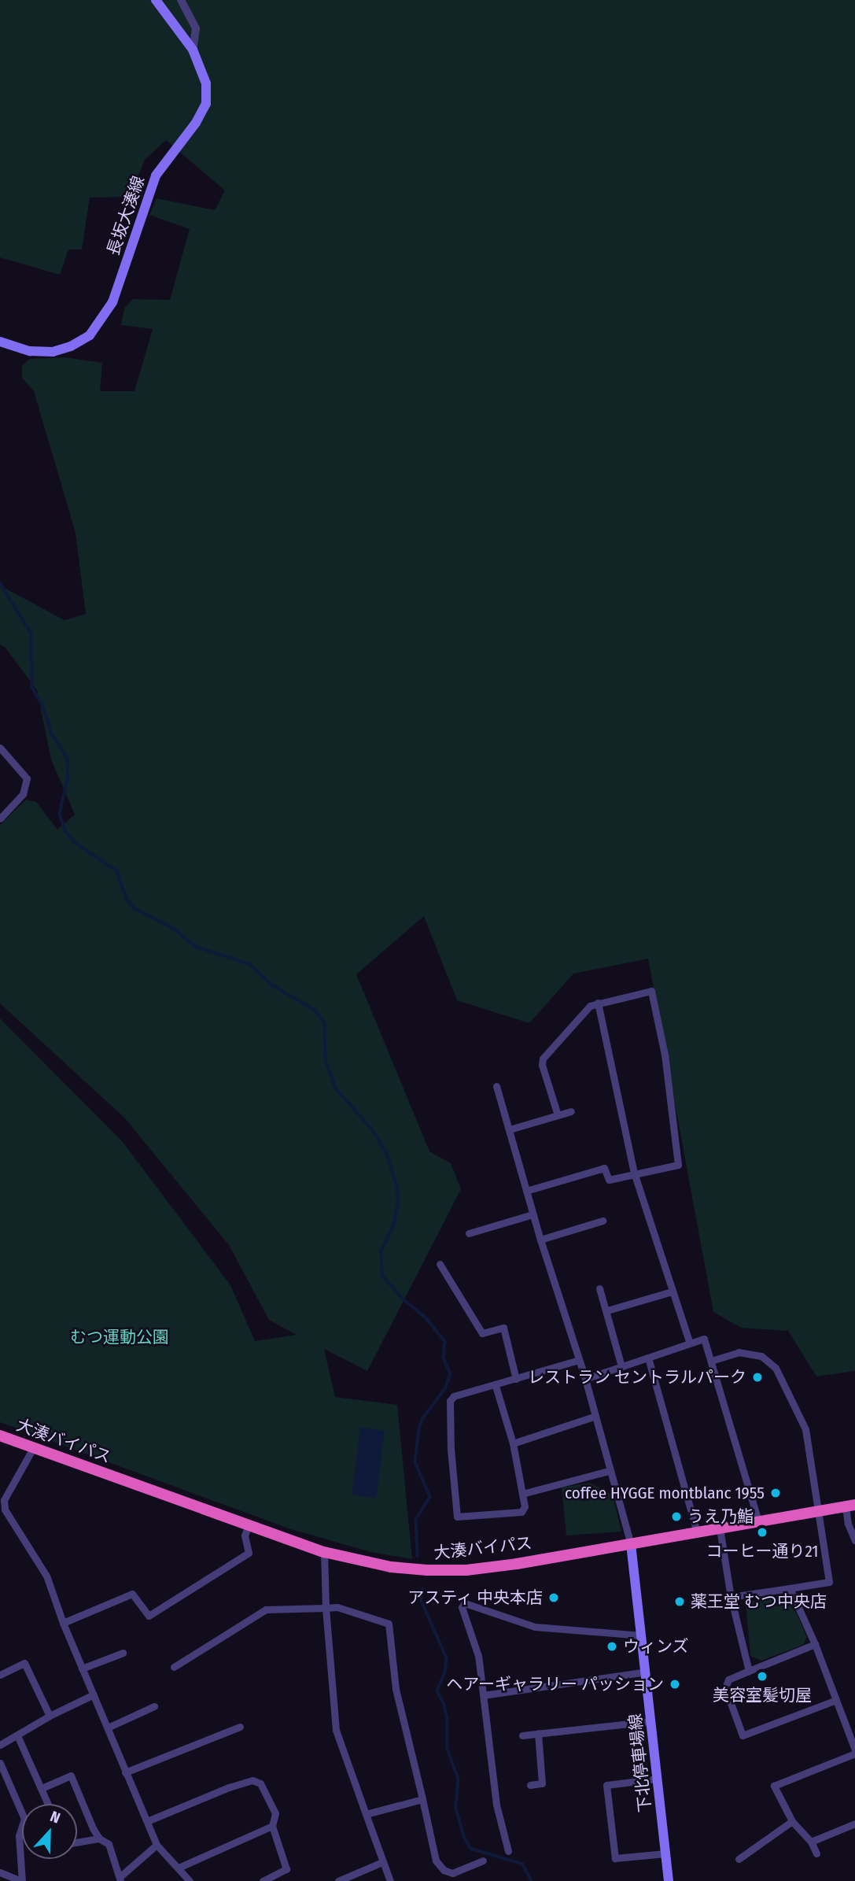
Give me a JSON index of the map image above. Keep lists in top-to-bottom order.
{
  "streets": {
    "highway": ["大湊バイパス"],
    "main road": ["長坂大湊線", "下北停車場線"]
  },
  "crossings": [
    ["大湊バイパス", "下北停車場線"]
  ],
  "parks": ["むつ運動公園"],
  "places": [
    "レストラン セントラルパーク",
    "coffee HYGGE montblanc 1955",
    "うえ乃鮨",
    "コーヒー通り21",
    "アスティ 中央本店",
    "薬王堂 むつ中央店",
    "ウィンズ",
    "美容室髪切屋",
    "ヘアーギャラリー パッション"
  ],
  "north": "top"
}
